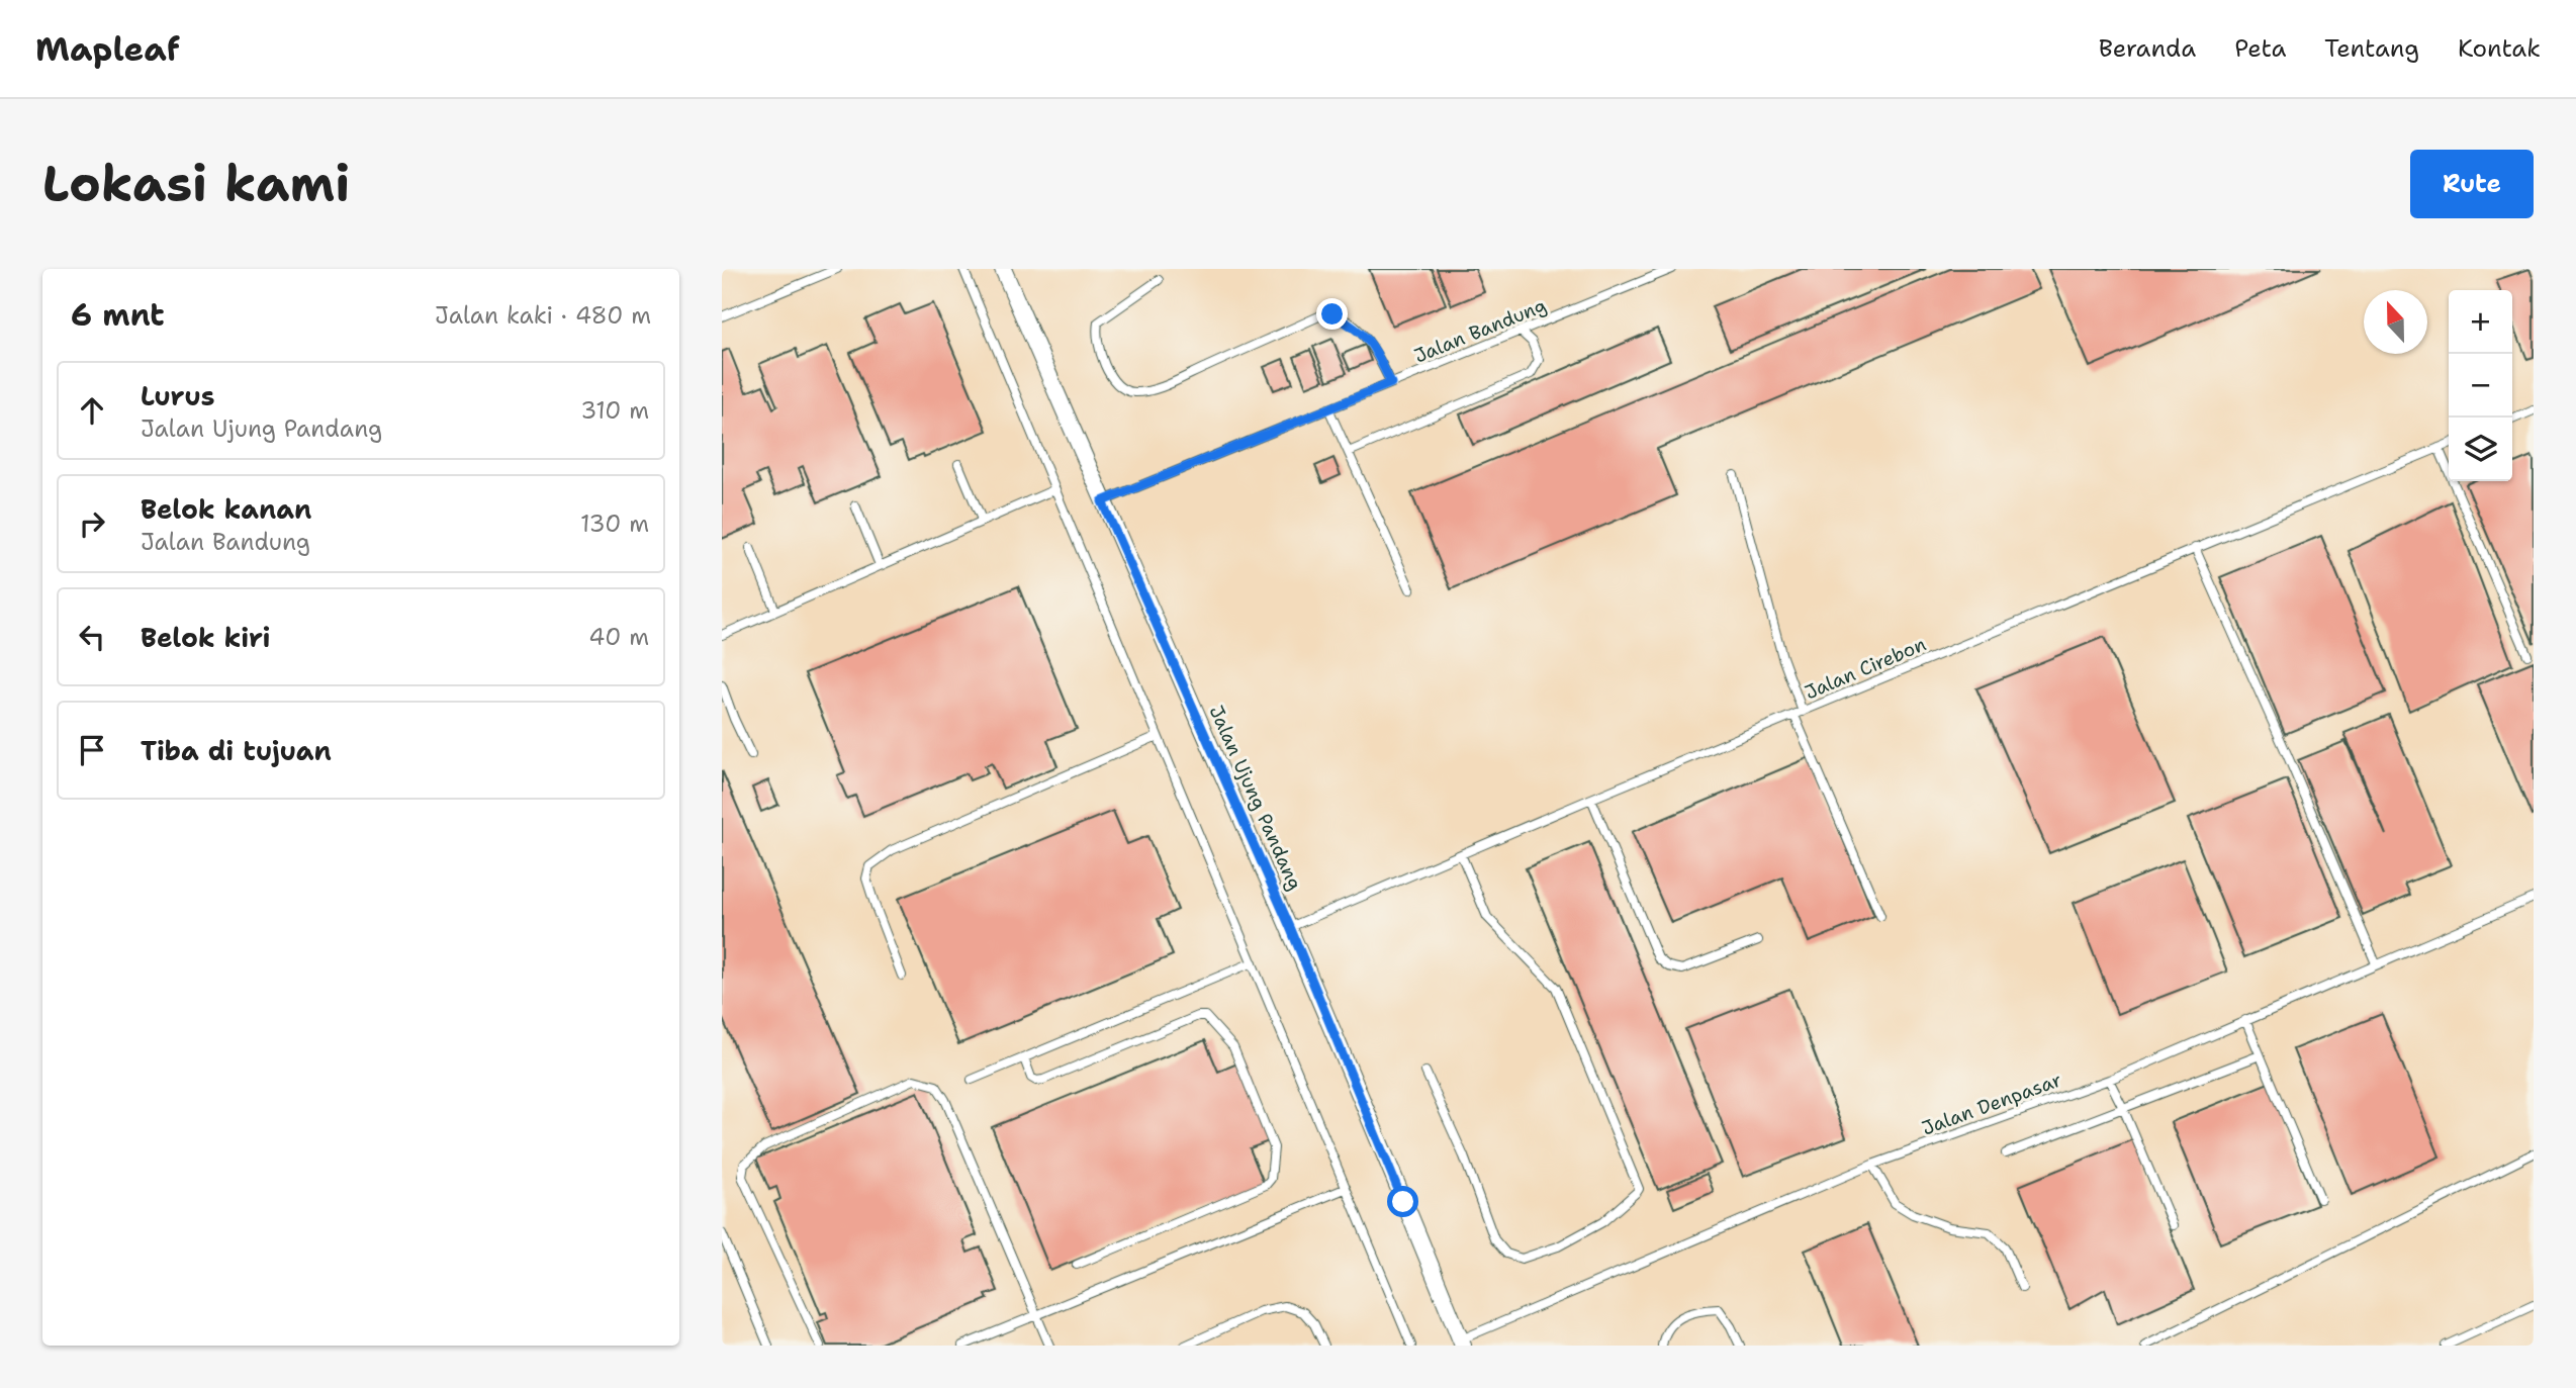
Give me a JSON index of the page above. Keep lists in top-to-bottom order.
{
  "streets": {
    "street": ["Jalan Ujung Pandang"],
    "lane": ["Jalan Bandung", "Jalan Cirebon", "Jalan Denpasar"]
  },
  "crossings": [
    ["Jalan Bandung", "Jalan Ujung Pandang"],
    ["Jalan Cirebon", "Jalan Ujung Pandang"],
    ["Jalan Ujung Pandang", "Jalan Denpasar"]
  ],
  "north": "top",
  "page": {
    "header": "Mapleaf",
    "nav": [
      "Beranda",
      "Peta",
      "Tentang",
      "Kontak"
    ],
    "buttons": "Rute",
    "title": "Lokasi kami",
    "heading": ["6 mnt", "Jalan kaki · 480 m"],
    "map_buttons": ["+", "−"],
    "list": [
      ["Lurus", "Jalan Ujung Pandang", "310 m"],
      ["Belok kanan", "Jalan Bandung", "130 m"],
      ["Belok kiri", "40 m"],
      "Tiba di tujuan"
    ]
  }
}
